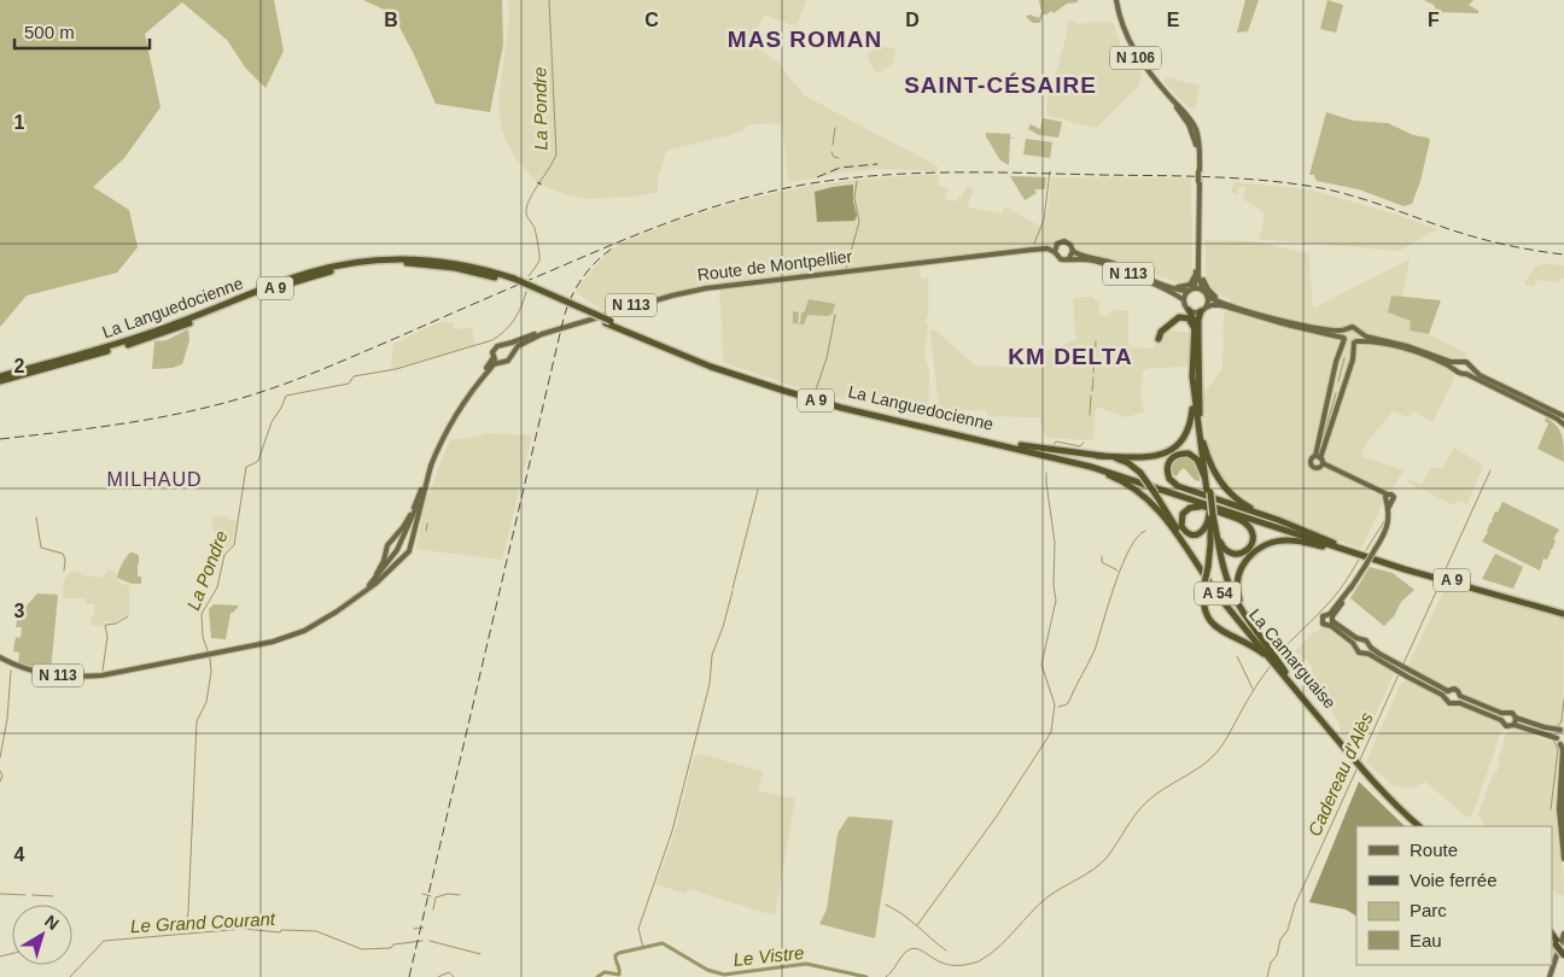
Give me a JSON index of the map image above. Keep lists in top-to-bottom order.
{
  "streets": {
    "highway": [
      "A 9",
      "La Languedocienne",
      "A 54",
      "La Camarguaise"
    ],
    "main road": ["N 106", "Route de Montpellier", "N 113"]
  },
  "crossings": [
    ["N 106", "N 113"],
    ["Route de Montpellier", "N 113"],
    ["La Languedocienne", "A 54"],
    ["A 54", "La Camarguaise"]
  ],
  "districts": [
    "MAS ROMAN",
    "SAINT-CÉSAIRE",
    "KM DELTA",
    "MILHAUD"
  ],
  "water": [
    "La Pondre",
    "Cadereau d'Alès",
    "Le Grand Courant",
    "Le Vistre"
  ],
  "legend": [
    "Route",
    "Voie ferrée",
    "Parc",
    "Eau"
  ],
  "scale_bar": "500 m",
  "north": "top right",
  "grid": {
    "columns": [
      "B",
      "C",
      "D",
      "E",
      "F"
    ],
    "rows": [
      "1",
      "2",
      "3",
      "4"
    ]
  }
}
